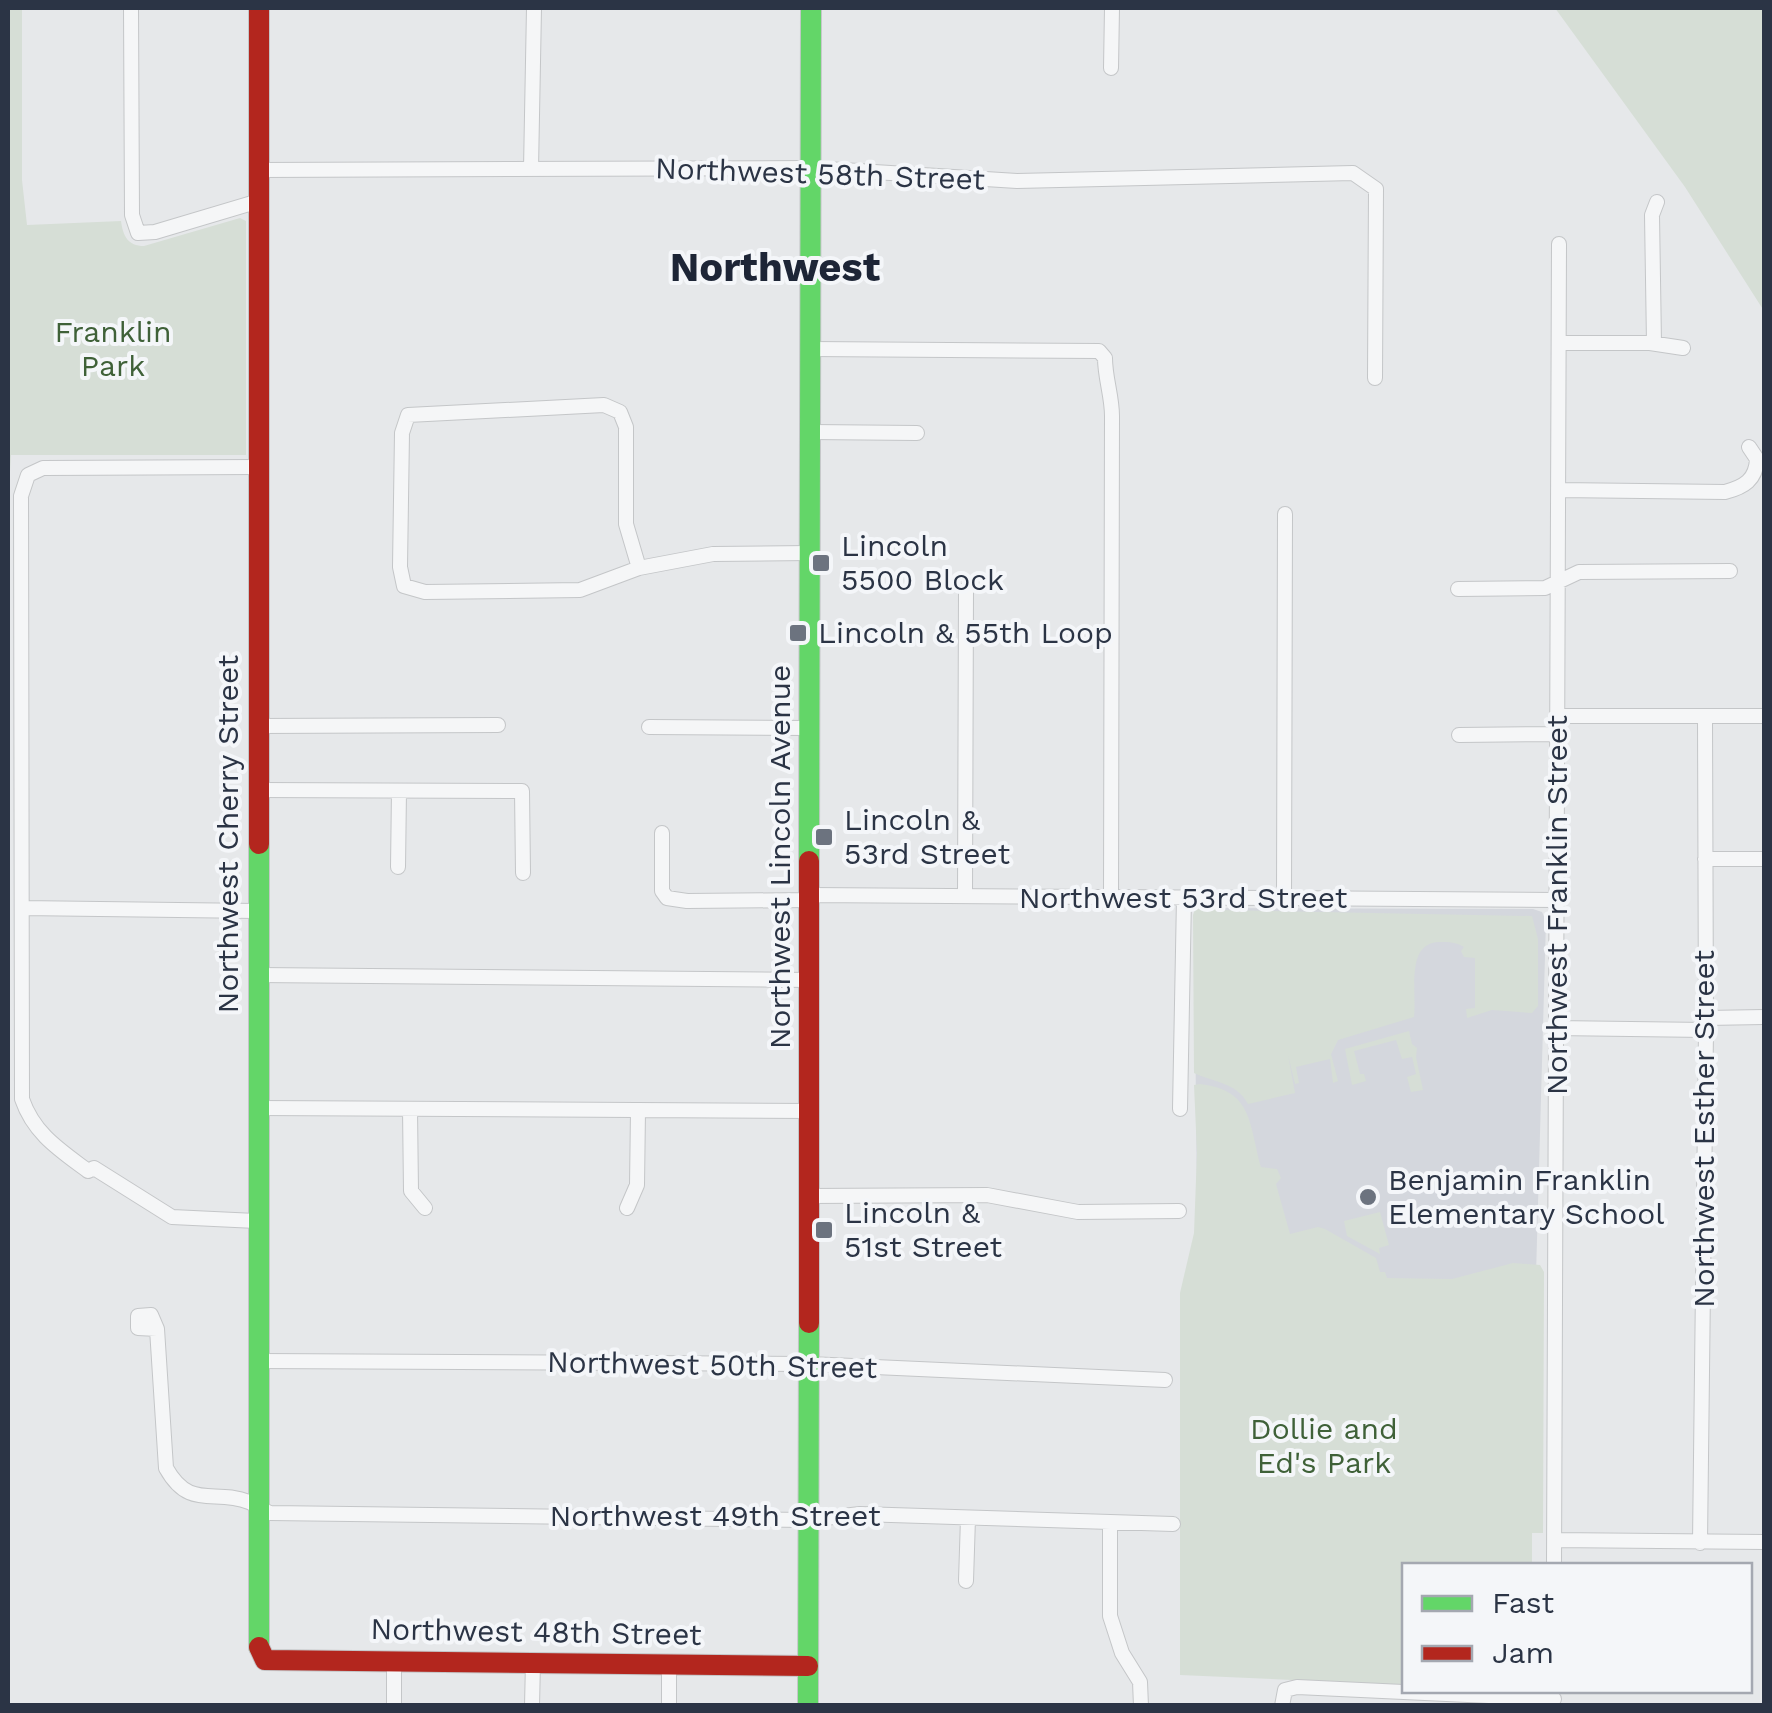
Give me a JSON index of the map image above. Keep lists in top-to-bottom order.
{
  "streets": {
    "street": [
      "Northwest 58th Street",
      "Northwest Cherry Street",
      "Northwest Lincoln Avenue",
      "Northwest 53rd Street",
      "Northwest Franklin Street",
      "Northwest Esther Street",
      "Northwest 50th Street",
      "Northwest 49th Street",
      "Northwest 48th Street"
    ]
  },
  "crossings": [
    ["Northwest 58th Street", "Northwest Cherry Street"],
    ["Northwest 58th Street", "Northwest Lincoln Avenue"],
    ["Northwest Cherry Street", "Northwest 50th Street"],
    ["Northwest Cherry Street", "Northwest 49th Street"],
    ["Northwest Cherry Street", "Northwest 48th Street"],
    ["Northwest Lincoln Avenue", "Northwest 53rd Street"],
    ["Northwest Lincoln Avenue", "Northwest 50th Street"],
    ["Northwest Lincoln Avenue", "Northwest 49th Street"],
    ["Northwest Lincoln Avenue", "Northwest 48th Street"],
    ["Northwest 53rd Street", "Northwest Franklin Street"]
  ],
  "districts": ["Northwest"],
  "parks": ["Franklin Park", "Dollie and Ed's Park"],
  "places": {
    "transit": [
      "Lincoln 5500 Block",
      "Lincoln & 55th Loop",
      "Lincoln & 53rd Street",
      "Lincoln & 51st Street"
    ],
    "other": ["Benjamin Franklin Elementary School"]
  },
  "legend": ["Fast", "Jam"]
}
